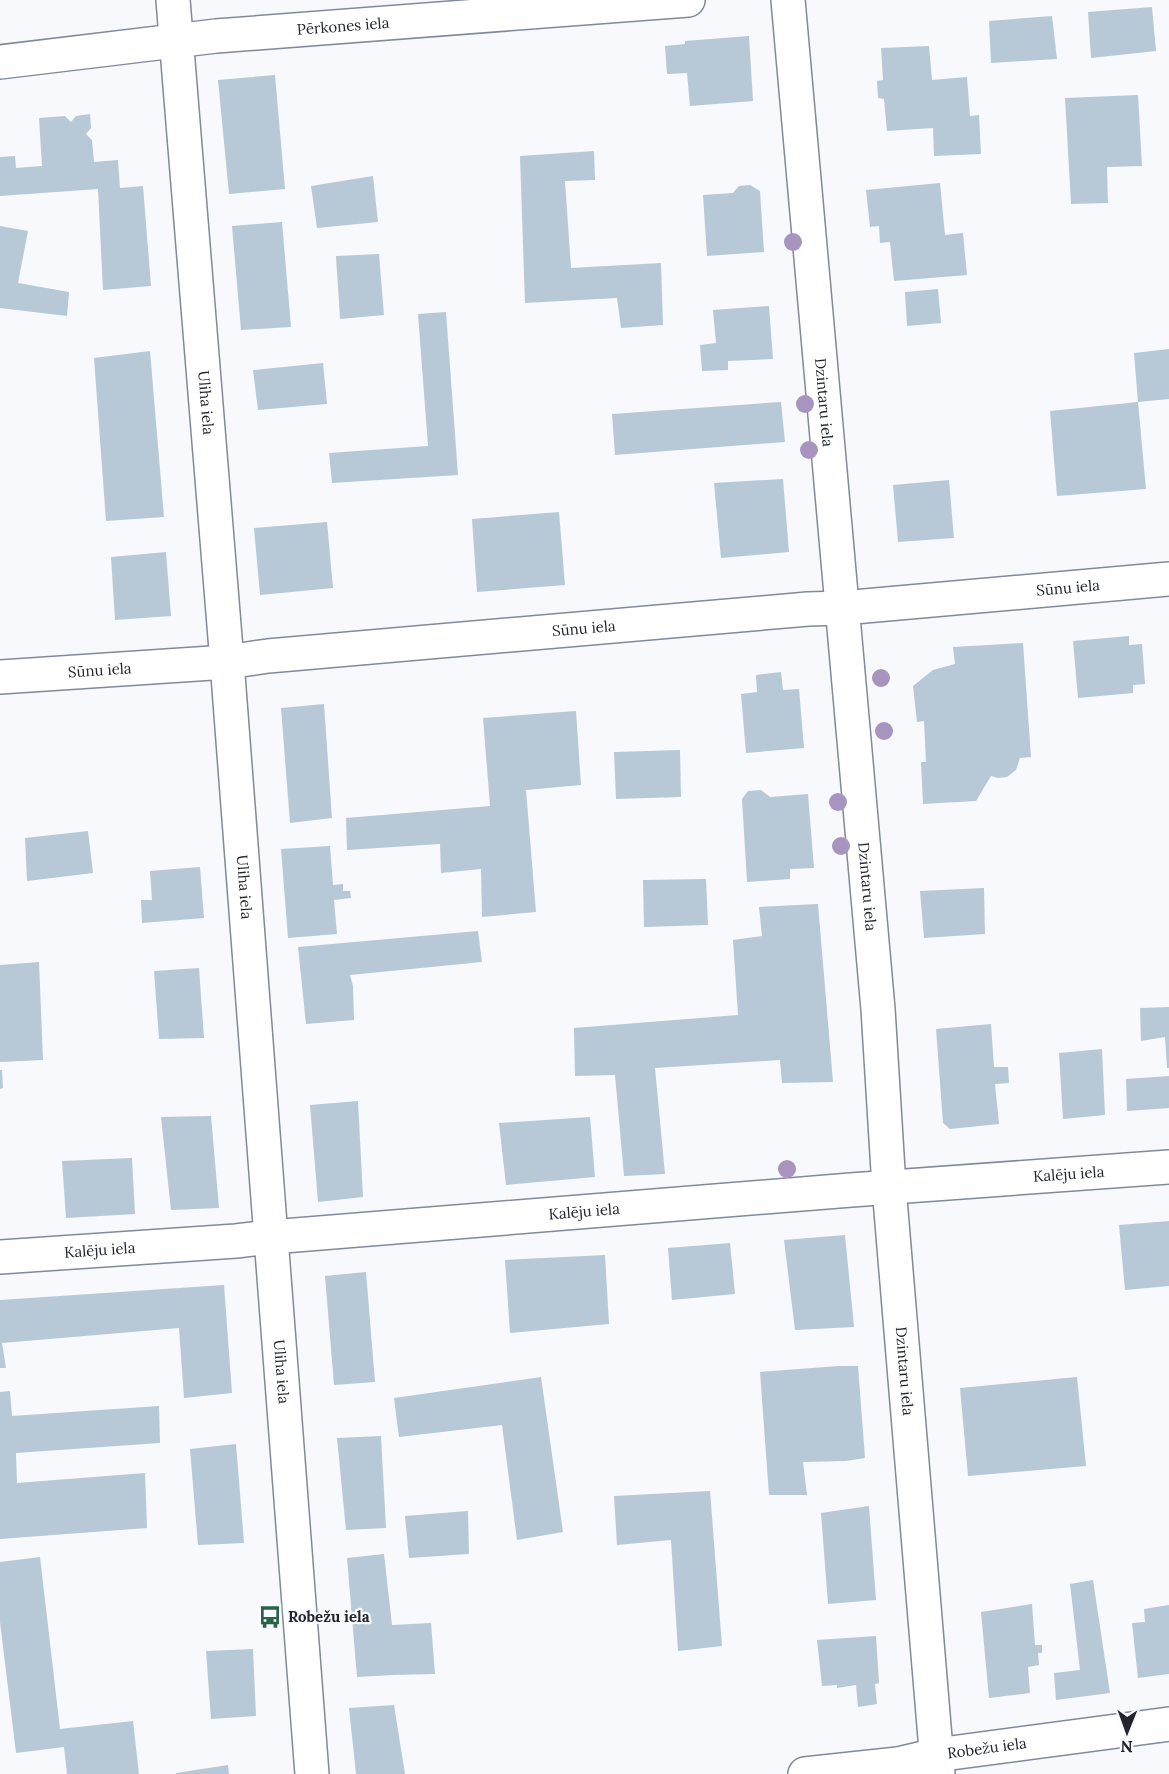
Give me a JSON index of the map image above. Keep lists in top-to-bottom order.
{
  "streets": {
    "street": [
      "Pērkones iela",
      "Uliha iela",
      "Dzintaru iela",
      "Sūnu iela",
      "Kalēju iela",
      "Robežu iela"
    ]
  },
  "crossings": [
    ["Pērkones iela", "Uliha iela"],
    ["Uliha iela", "Sūnu iela"],
    ["Uliha iela", "Kalēju iela"],
    ["Dzintaru iela", "Sūnu iela"],
    ["Dzintaru iela", "Kalēju iela"],
    ["Dzintaru iela", "Robežu iela"]
  ],
  "places": {
    "bus stop": ["Robežu iela"]
  },
  "north": "bottom"
}
